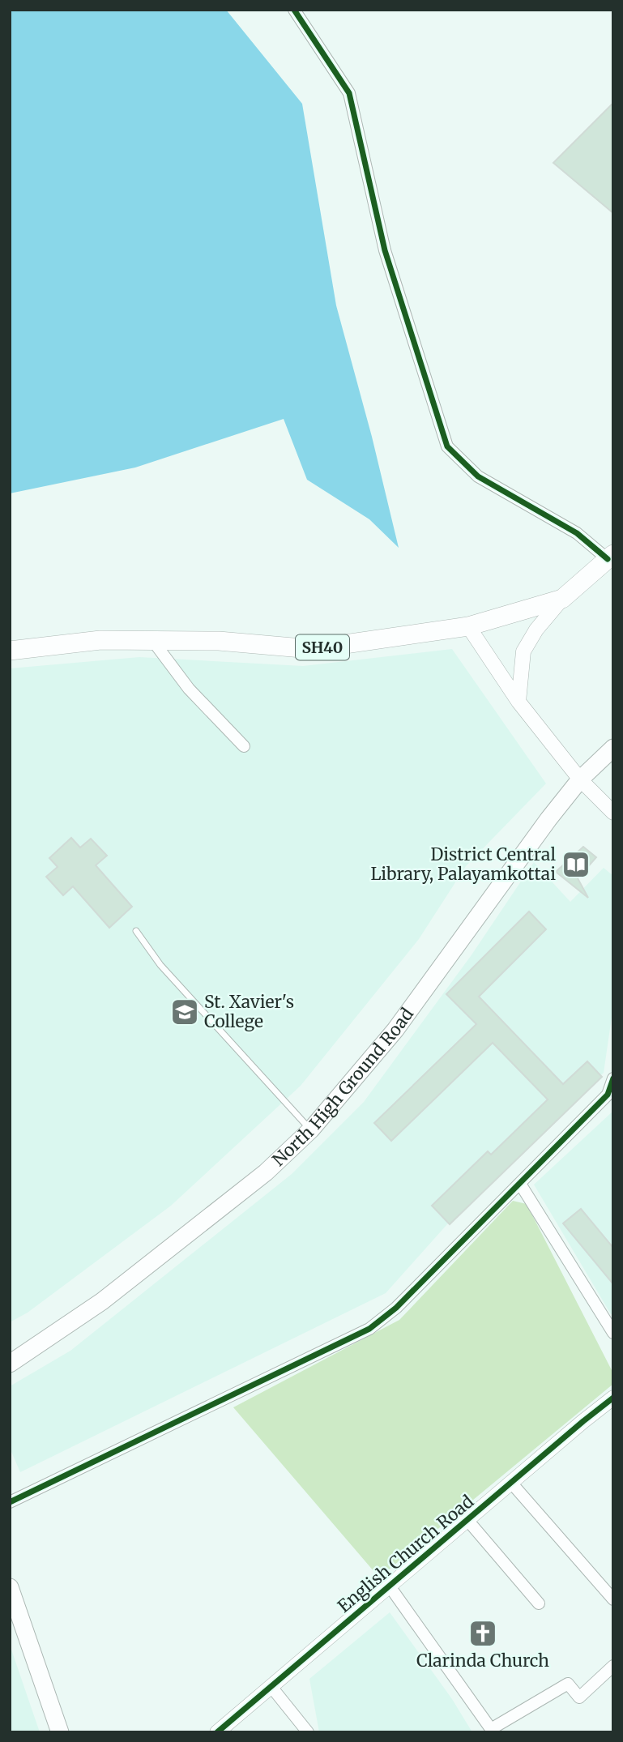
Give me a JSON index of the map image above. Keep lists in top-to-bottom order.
{
  "streets": {
    "main road": ["SH40", "North High Ground Road"],
    "street": ["English Church Road"]
  },
  "places": {
    "library": ["District Central Library, Palayamkottai"],
    "school or university": ["St. Xavier's College"],
    "church": ["Clarinda Church"]
  }
}
